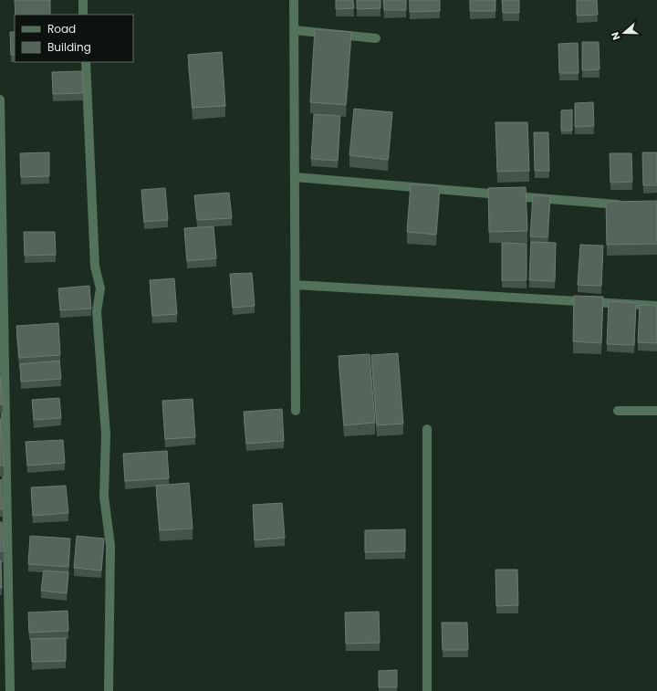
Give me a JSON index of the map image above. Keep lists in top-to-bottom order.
{
  "legend": ["Road", "Building"],
  "north": "left"
}
